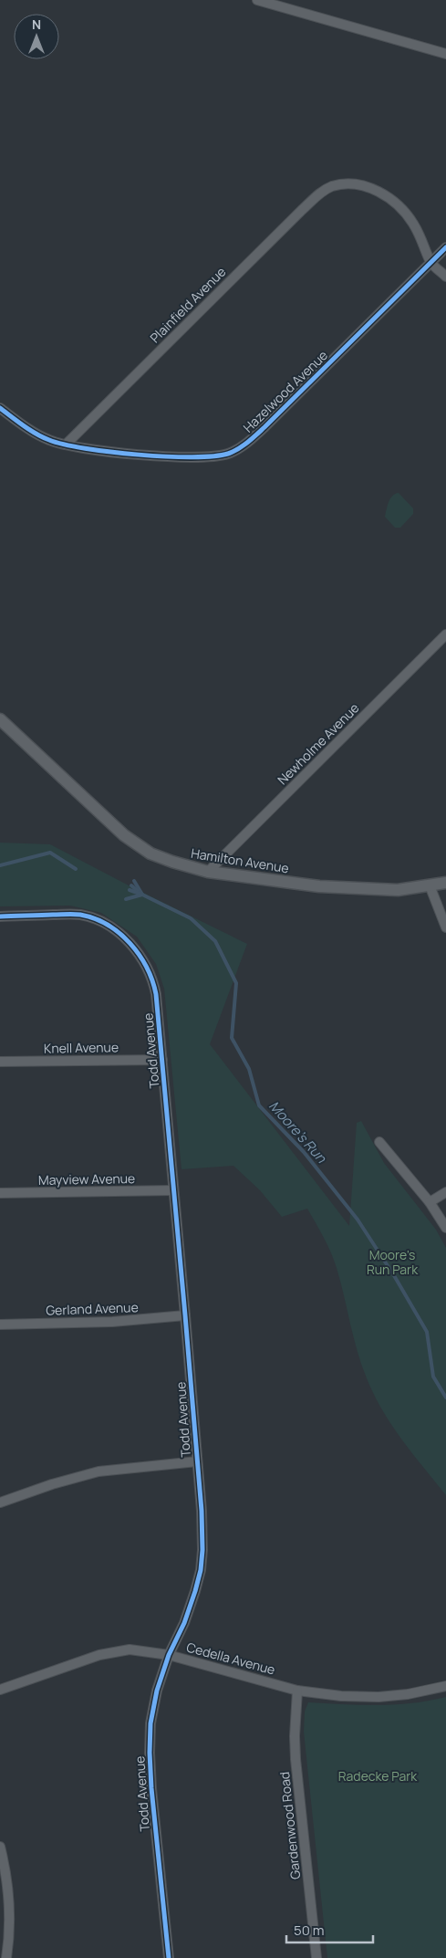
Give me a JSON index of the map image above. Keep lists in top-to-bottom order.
{
  "streets": {
    "street": [
      "Plainfield Avenue",
      "Hazelwood Avenue",
      "Newholme Avenue",
      "Hamilton Avenue",
      "Knell Avenue",
      "Todd Avenue",
      "Mayview Avenue",
      "Gerland Avenue",
      "Cedella Avenue",
      "Gardenwood Road"
    ]
  },
  "crossings": [
    ["Plainfield Avenue", "Hazelwood Avenue"],
    ["Newholme Avenue", "Hamilton Avenue"],
    ["Knell Avenue", "Todd Avenue"],
    ["Todd Avenue", "Mayview Avenue"],
    ["Todd Avenue", "Gerland Avenue"],
    ["Todd Avenue", "Cedella Avenue"],
    ["Cedella Avenue", "Gardenwood Road"]
  ],
  "water": ["Moore's Run"],
  "parks": ["Moore's Run Park", "Radecke Park"],
  "scale_bar": "50 m",
  "north": "top"
}
